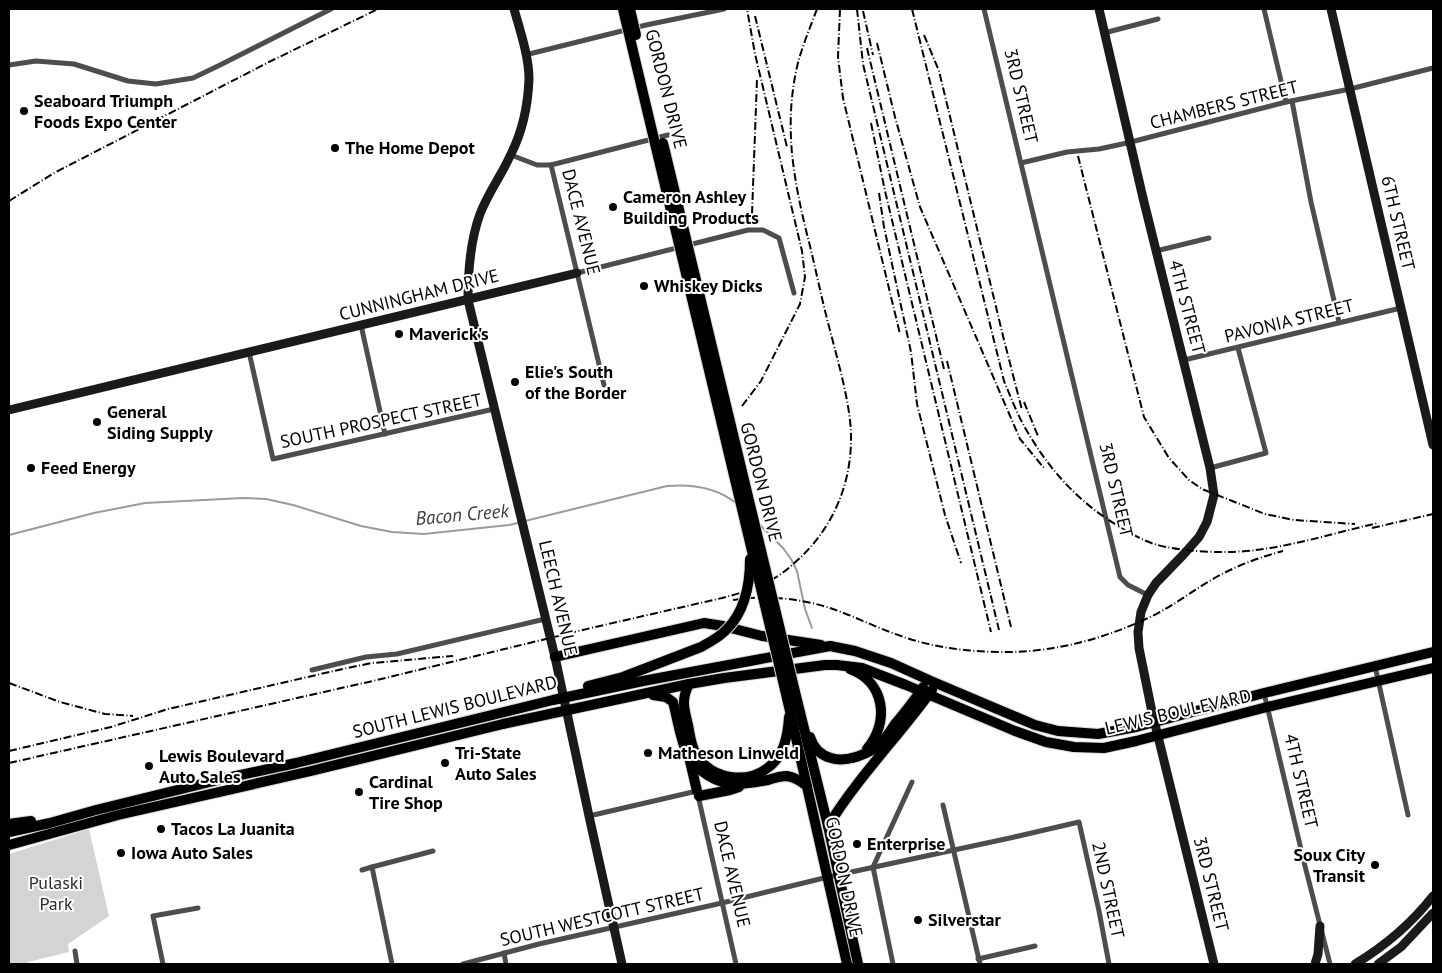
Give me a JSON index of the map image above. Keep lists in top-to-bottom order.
{
  "streets": {
    "main road": [
      "GORDON DRIVE",
      "3RD STREET",
      "6TH STREET",
      "CUNNINGHAM DRIVE",
      "4TH STREET",
      "LEECH AVENUE",
      "SOUTH LEWIS BOULEVARD",
      "LEWIS BOULEVARD"
    ],
    "street": [
      "CHAMBERS STREET",
      "DACE AVENUE",
      "PAVONIA STREET",
      "SOUTH PROSPECT STREET",
      "2ND STREET",
      "SOUTH WESTCOTT STREET"
    ]
  },
  "crossings": [
    ["GORDON DRIVE", "SOUTH WESTCOTT STREET"],
    ["3RD STREET", "CHAMBERS STREET"],
    ["3RD STREET", "4TH STREET"],
    ["3RD STREET", "LEWIS BOULEVARD"],
    ["CHAMBERS STREET", "6TH STREET"],
    ["CHAMBERS STREET", "4TH STREET"],
    ["DACE AVENUE", "CUNNINGHAM DRIVE"],
    ["DACE AVENUE", "LEECH AVENUE"],
    ["DACE AVENUE", "SOUTH WESTCOTT STREET"],
    ["6TH STREET", "PAVONIA STREET"],
    ["CUNNINGHAM DRIVE", "SOUTH PROSPECT STREET"],
    ["CUNNINGHAM DRIVE", "LEECH AVENUE"],
    ["4TH STREET", "PAVONIA STREET"],
    ["4TH STREET", "LEWIS BOULEVARD"],
    ["SOUTH PROSPECT STREET", "LEECH AVENUE"],
    ["LEECH AVENUE", "SOUTH LEWIS BOULEVARD"],
    ["LEECH AVENUE", "SOUTH WESTCOTT STREET"],
    ["SOUTH LEWIS BOULEVARD", "LEWIS BOULEVARD"],
    ["2ND STREET", "SOUTH WESTCOTT STREET"]
  ],
  "water": ["Bacon Creek"],
  "parks": ["Pulaski Park"],
  "places": [
    "Seaboard Triumph Foods Expo Center",
    "The Home Depot",
    "Cameron Ashley Building Products",
    "Whiskey Dicks",
    "Maverick's",
    "Elie's South of the Border",
    "General Siding Supply",
    "Feed Energy",
    "Matheson Linweld",
    "Tri-State Auto Sales",
    "Lewis Boulevard Auto Sales",
    "Cardinal Tire Shop",
    "Tacos La Juanita",
    "Enterprise",
    "Iowa Auto Sales",
    "Soux City Transit",
    "Silverstar"
  ]
}
